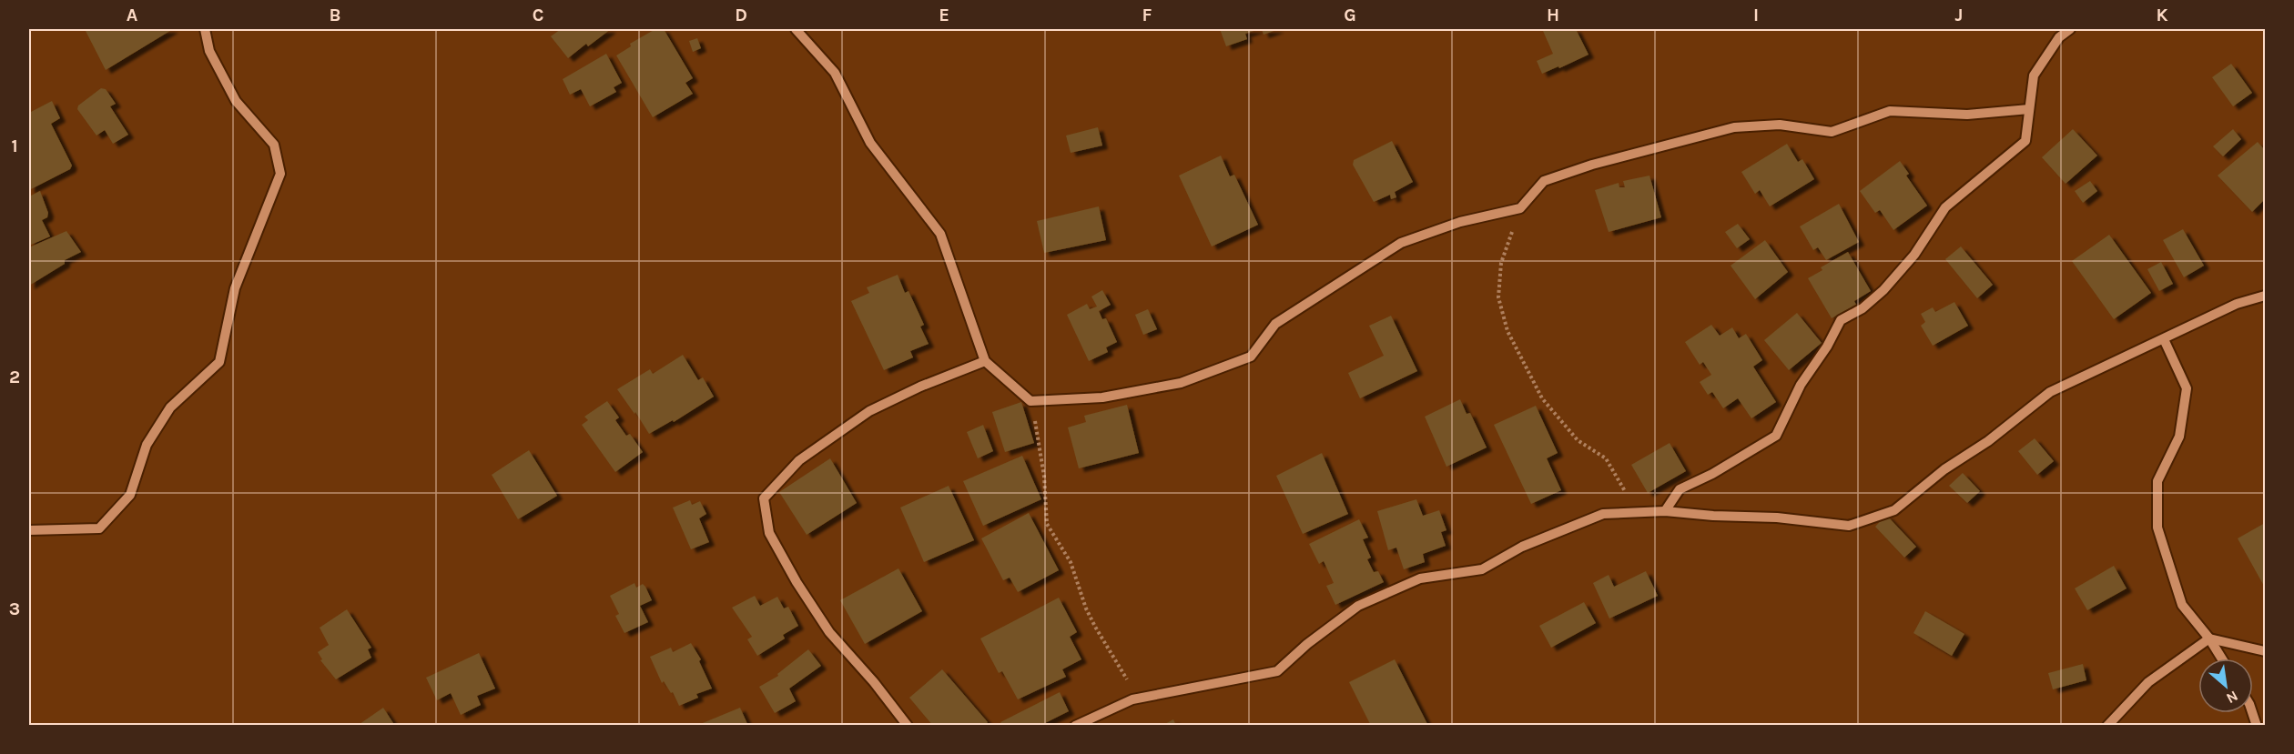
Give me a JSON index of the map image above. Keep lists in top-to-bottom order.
{
  "north": "bottom right",
  "grid": {
    "columns": [
      "A",
      "B",
      "C",
      "D",
      "E",
      "F",
      "G",
      "H",
      "I",
      "J",
      "K"
    ],
    "rows": ["1", "2", "3"]
  }
}
